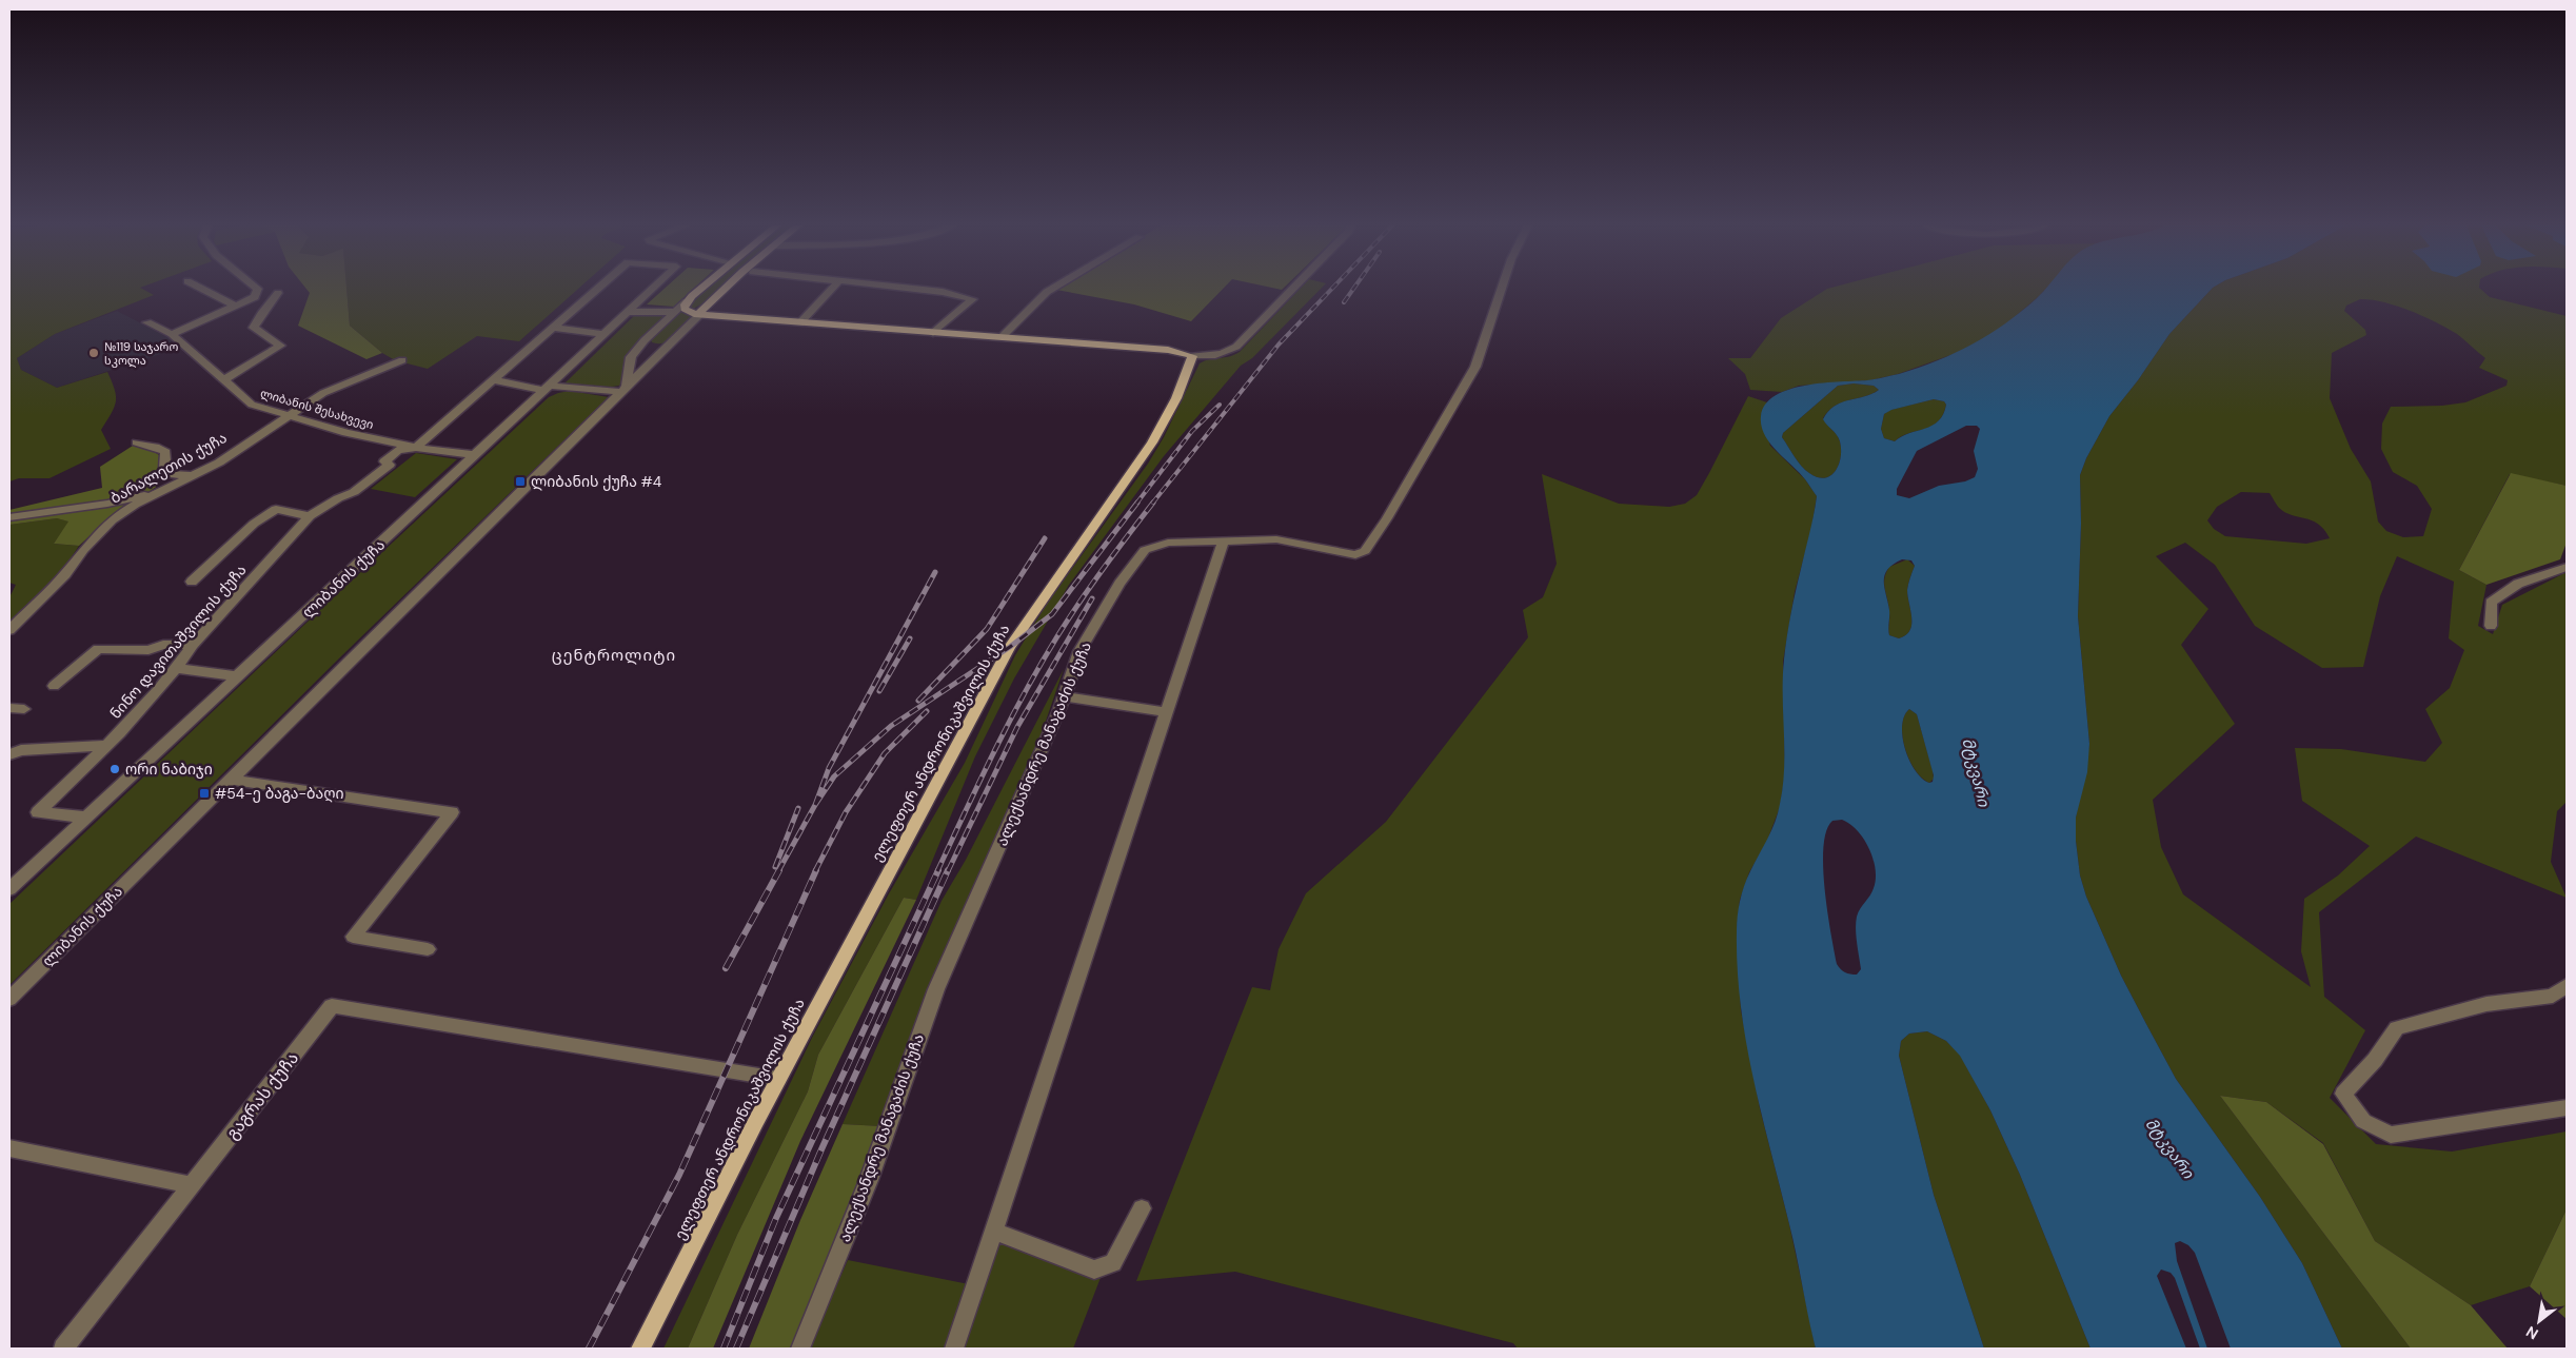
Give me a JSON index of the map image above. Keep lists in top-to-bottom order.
{
  "streets": {
    "main road": ["ელეფთერ ანდრონიკაშვილის ქუჩა"],
    "street": [
      "ლიბანის შესახვევი",
      "ბარალეთის ქუჩა",
      "ლიბანის ქუჩა",
      "ნინო დავითაშვილის ქუჩა",
      "ალექსანდრე მანაგაძის ქუჩა",
      "გაგრას ქუჩა"
    ]
  },
  "crossings": [
    ["ლიბანის შესახვევი", "ბარალეთის ქუჩა"],
    ["ლიბანის შესახვევი", "ლიბანის ქუჩა"],
    ["ლიბანის შესახვევი", "ნინო დავითაშვილის ქუჩა"],
    ["ლიბანის ქუჩა", "ნინო დავითაშვილის ქუჩა"],
    ["ელეფთერ ანდრონიკაშვილის ქუჩა", "გაგრას ქუჩა"]
  ],
  "districts": ["ცენტროლიტი"],
  "water": ["მტკვარი"],
  "places": {
    "other": ["№119 საჯარო სკოლა", "ორი ნაბიჯი"],
    "transit": ["ლიბანის ქუჩა #4", "#54-ე ბაგა-ბაღი"]
  },
  "north": "bottom left"
}
